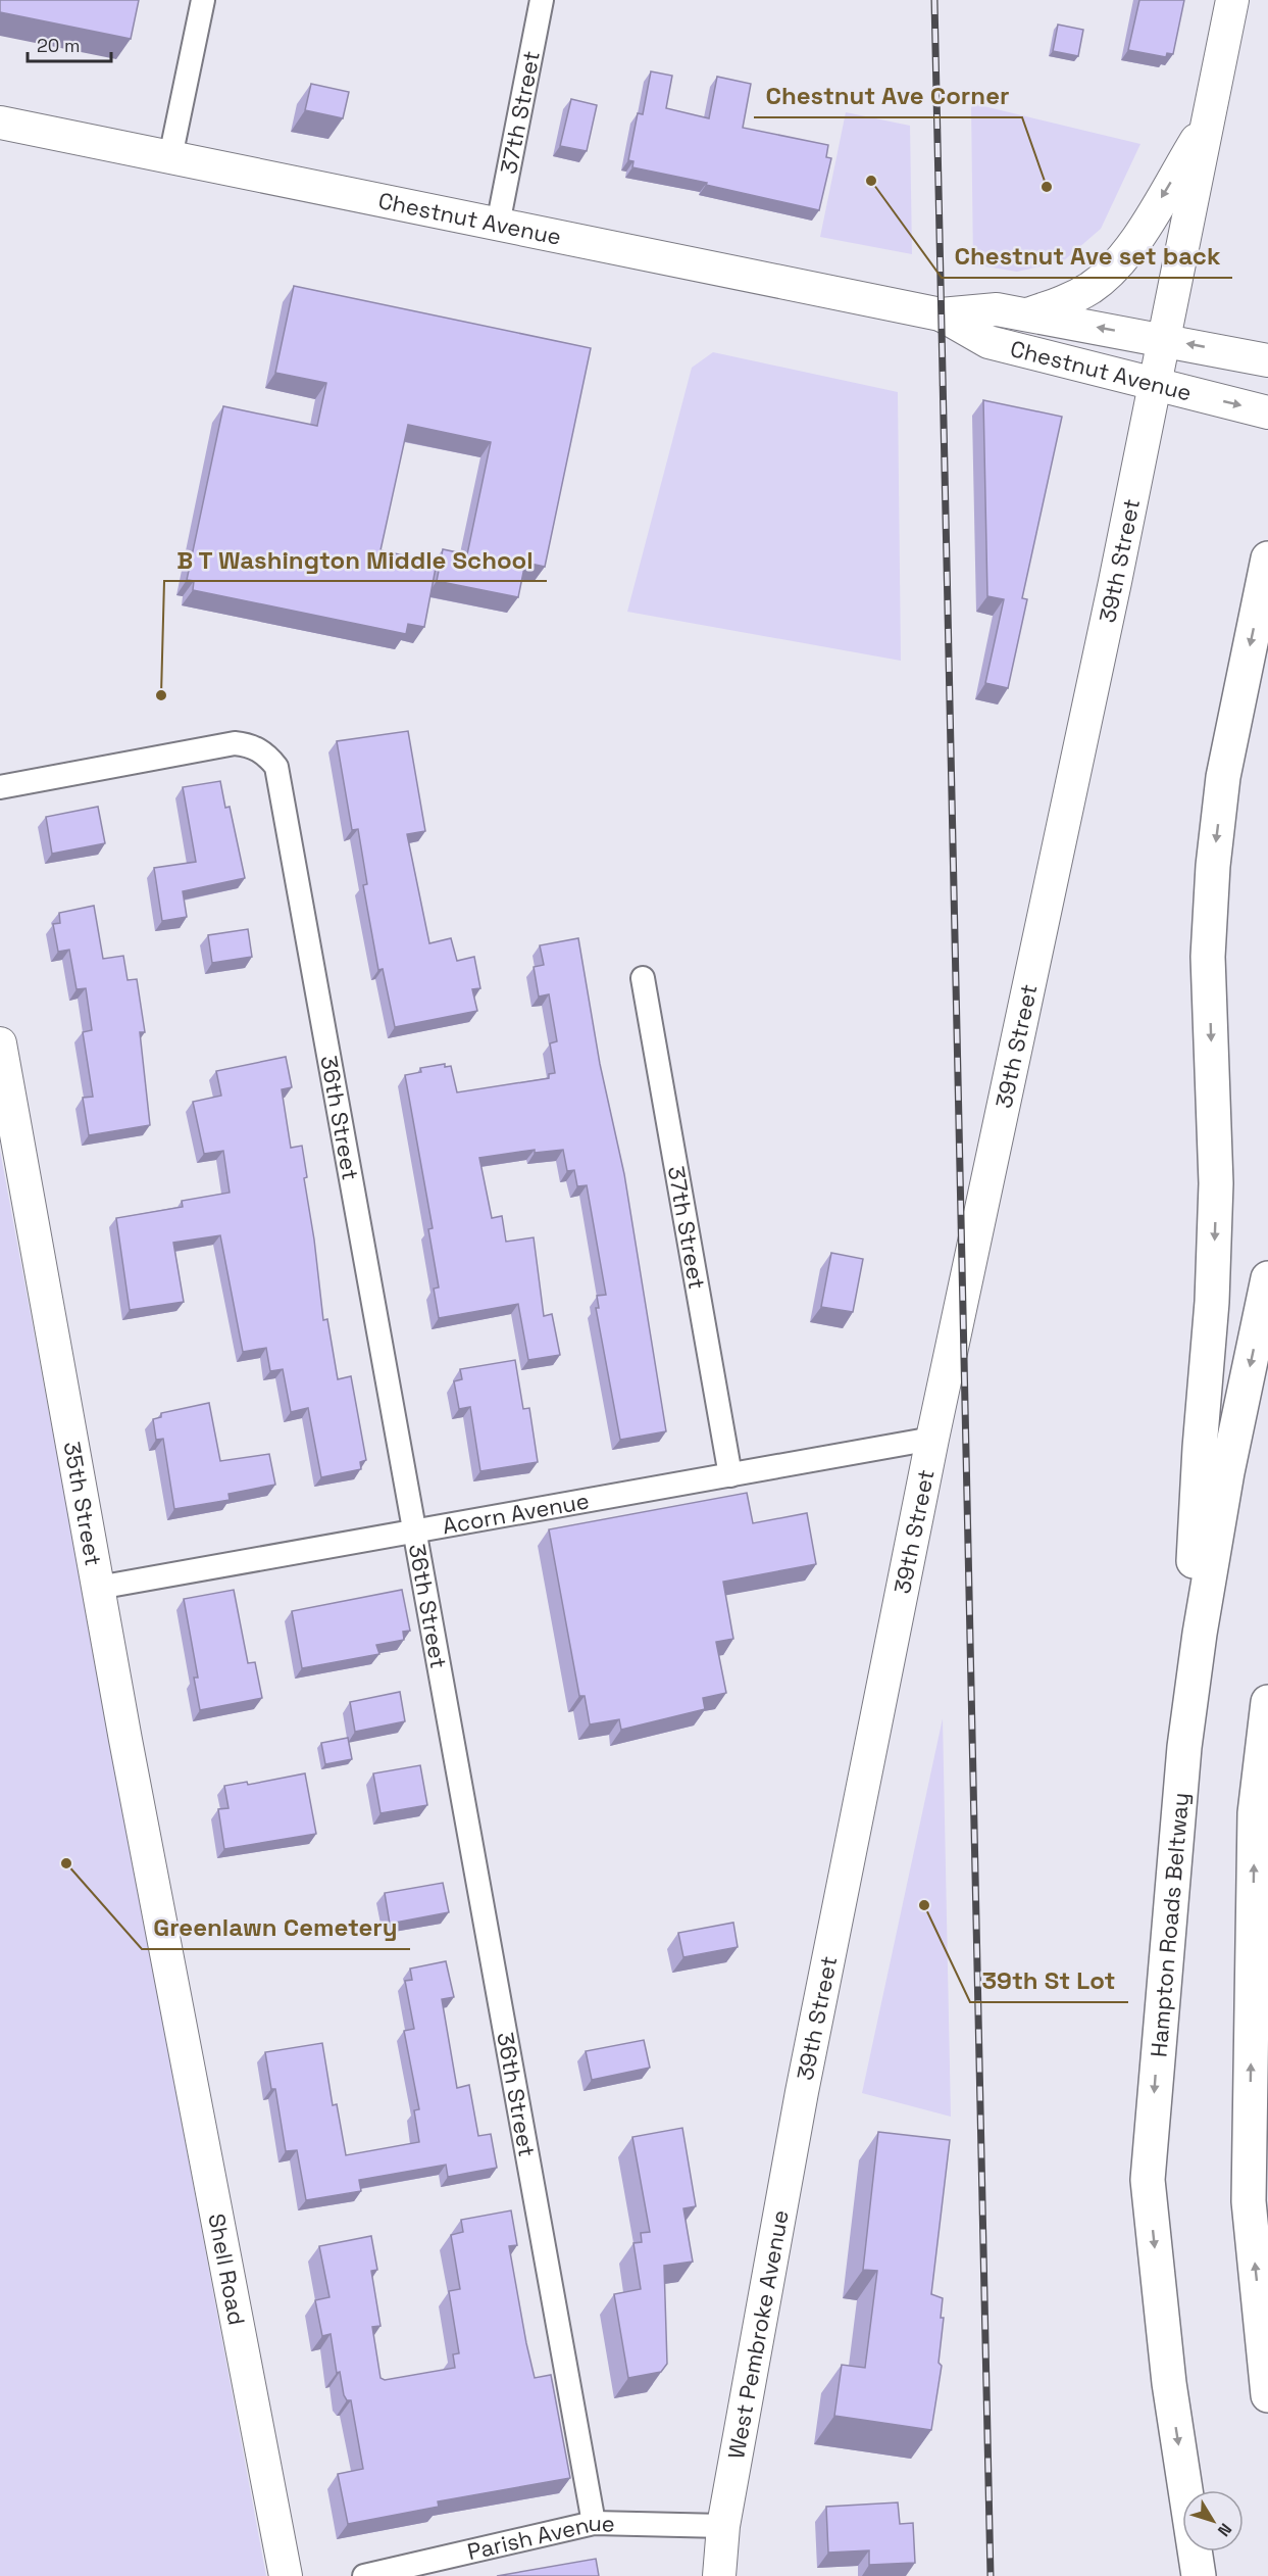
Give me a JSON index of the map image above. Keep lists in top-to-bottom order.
{
  "streets": {
    "highway": ["Hampton Roads Beltway"],
    "main road": [
      "Chestnut Avenue",
      "39th Street",
      "35th Street",
      "Shell Road",
      "West Pembroke Avenue"
    ],
    "street": [
      "37th Street",
      "36th Street",
      "Acorn Avenue",
      "Parish Avenue"
    ]
  },
  "crossings": [
    ["37th Street", "Chestnut Avenue"],
    ["37th Street", "Acorn Avenue"],
    ["Chestnut Avenue", "39th Street"],
    ["39th Street", "Acorn Avenue"],
    ["39th Street", "West Pembroke Avenue"],
    ["36th Street", "Acorn Avenue"],
    ["36th Street", "Parish Avenue"],
    ["35th Street", "Acorn Avenue"],
    ["35th Street", "Shell Road"],
    ["West Pembroke Avenue", "Parish Avenue"]
  ],
  "places": [
    "Chestnut Ave set back",
    "Chestnut Ave Corner",
    "B T Washington Middle School",
    "Greenlawn Cemetery",
    "39th St Lot"
  ],
  "scale_bar": "20 m",
  "north": "bottom right"
}
